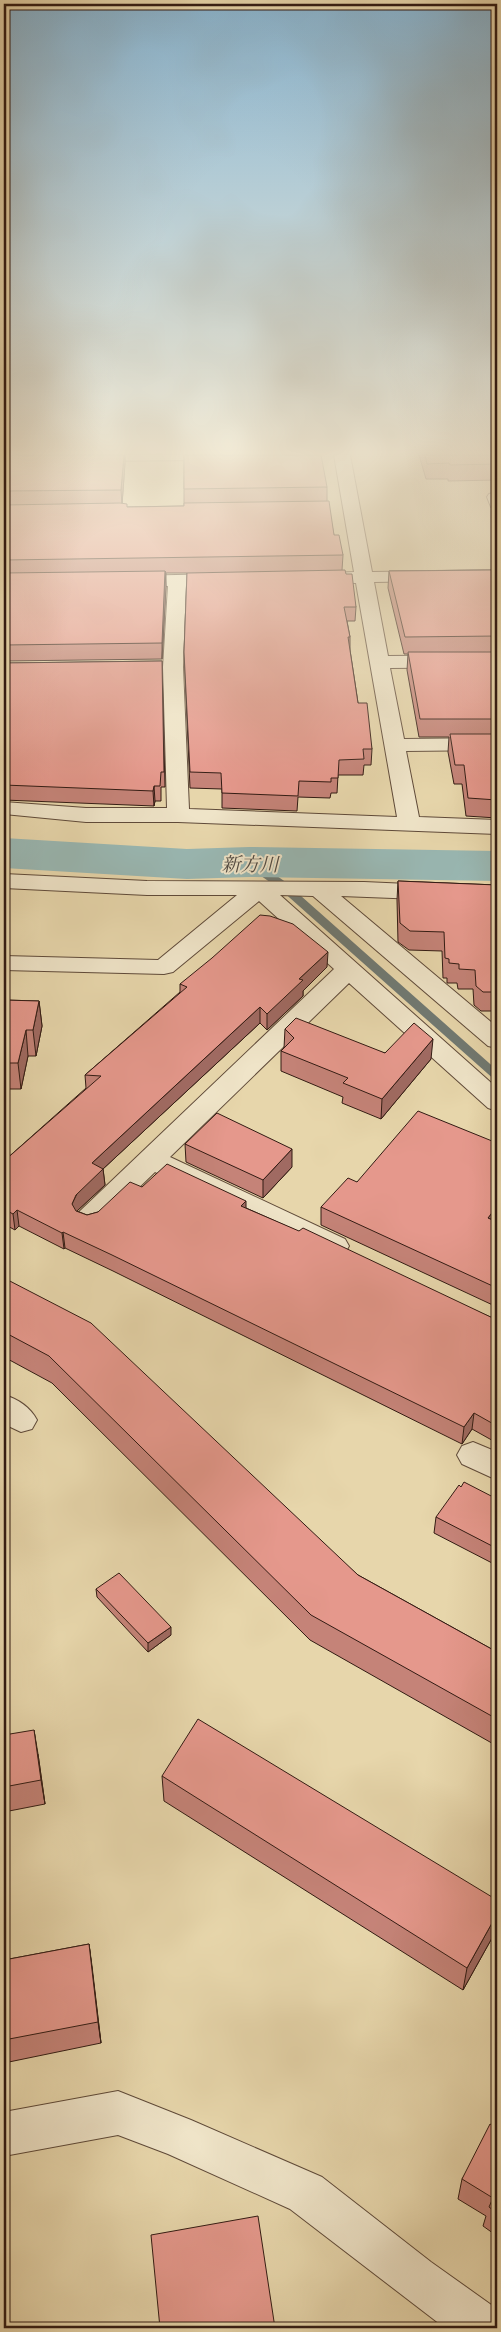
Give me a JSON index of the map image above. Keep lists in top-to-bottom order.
{
  "water": ["新方川"]
}
